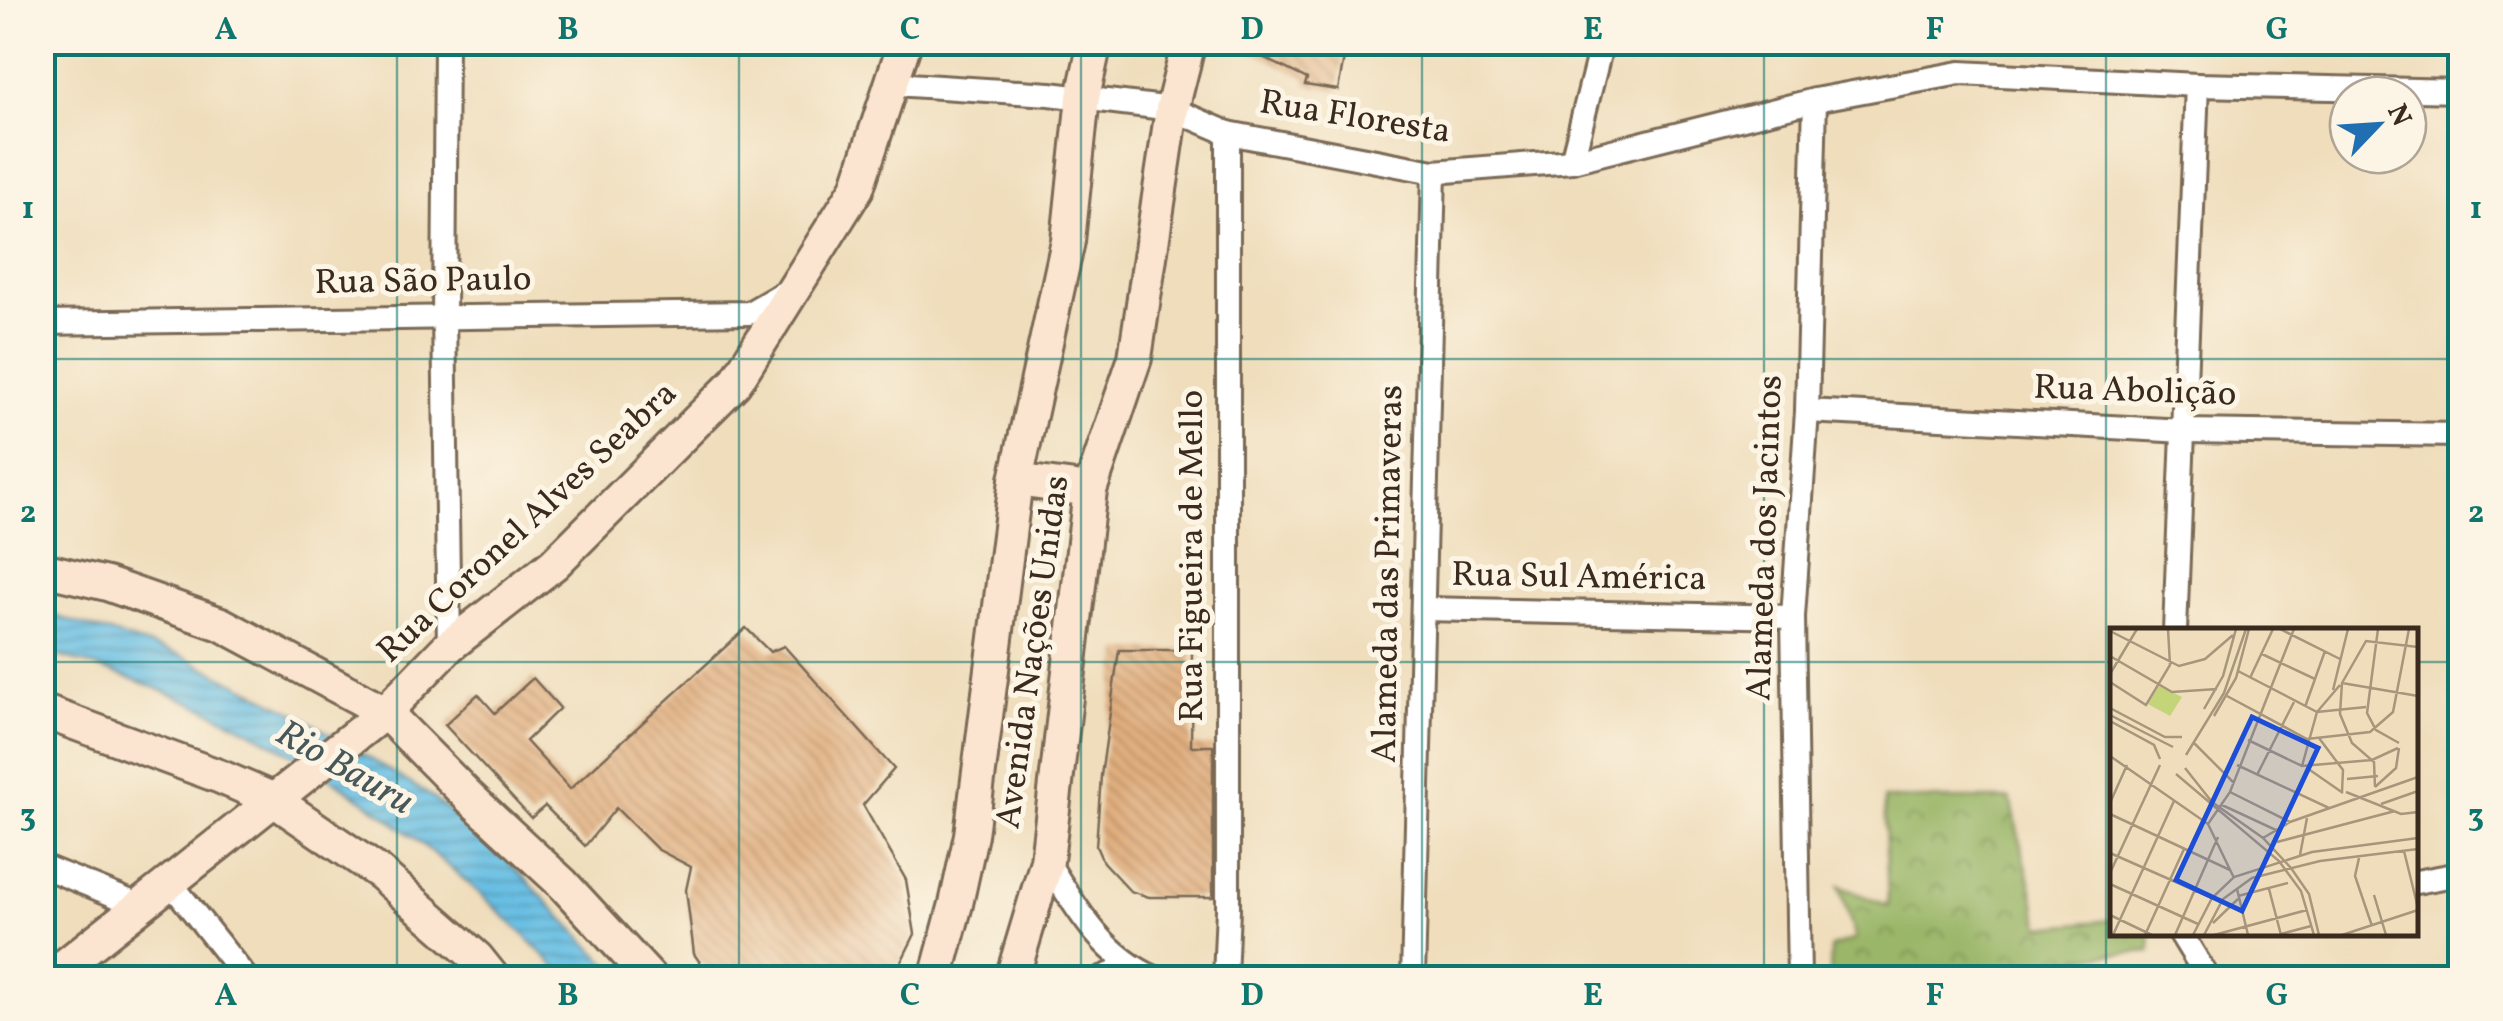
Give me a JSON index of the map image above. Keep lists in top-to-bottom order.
{
  "streets": {
    "main road": ["Rua Coronel Alves Seabra", "Avenida Nações Unidas"],
    "street": [
      "Rua Floresta",
      "Rua São Paulo",
      "Rua Abolição",
      "Alameda dos Jacintos",
      "Rua Figueira de Mello",
      "Alameda das Primaveras",
      "Rua Sul América"
    ]
  },
  "crossings": [
    ["Rua Floresta", "Rua Coronel Alves Seabra"],
    ["Rua Floresta", "Alameda dos Jacintos"],
    ["Rua Floresta", "Rua Figueira de Mello"],
    ["Rua Floresta", "Alameda das Primaveras"],
    ["Rua Floresta", "Avenida Nações Unidas"],
    ["Rua São Paulo", "Rua Coronel Alves Seabra"],
    ["Rua Abolição", "Alameda dos Jacintos"],
    ["Alameda dos Jacintos", "Rua Sul América"],
    ["Alameda das Primaveras", "Rua Sul América"]
  ],
  "water": ["Rio Bauru"],
  "north": "top right",
  "grid": {
    "columns": [
      "A",
      "B",
      "C",
      "D",
      "E",
      "F",
      "G"
    ],
    "rows": ["1", "2", "3"]
  }
}
